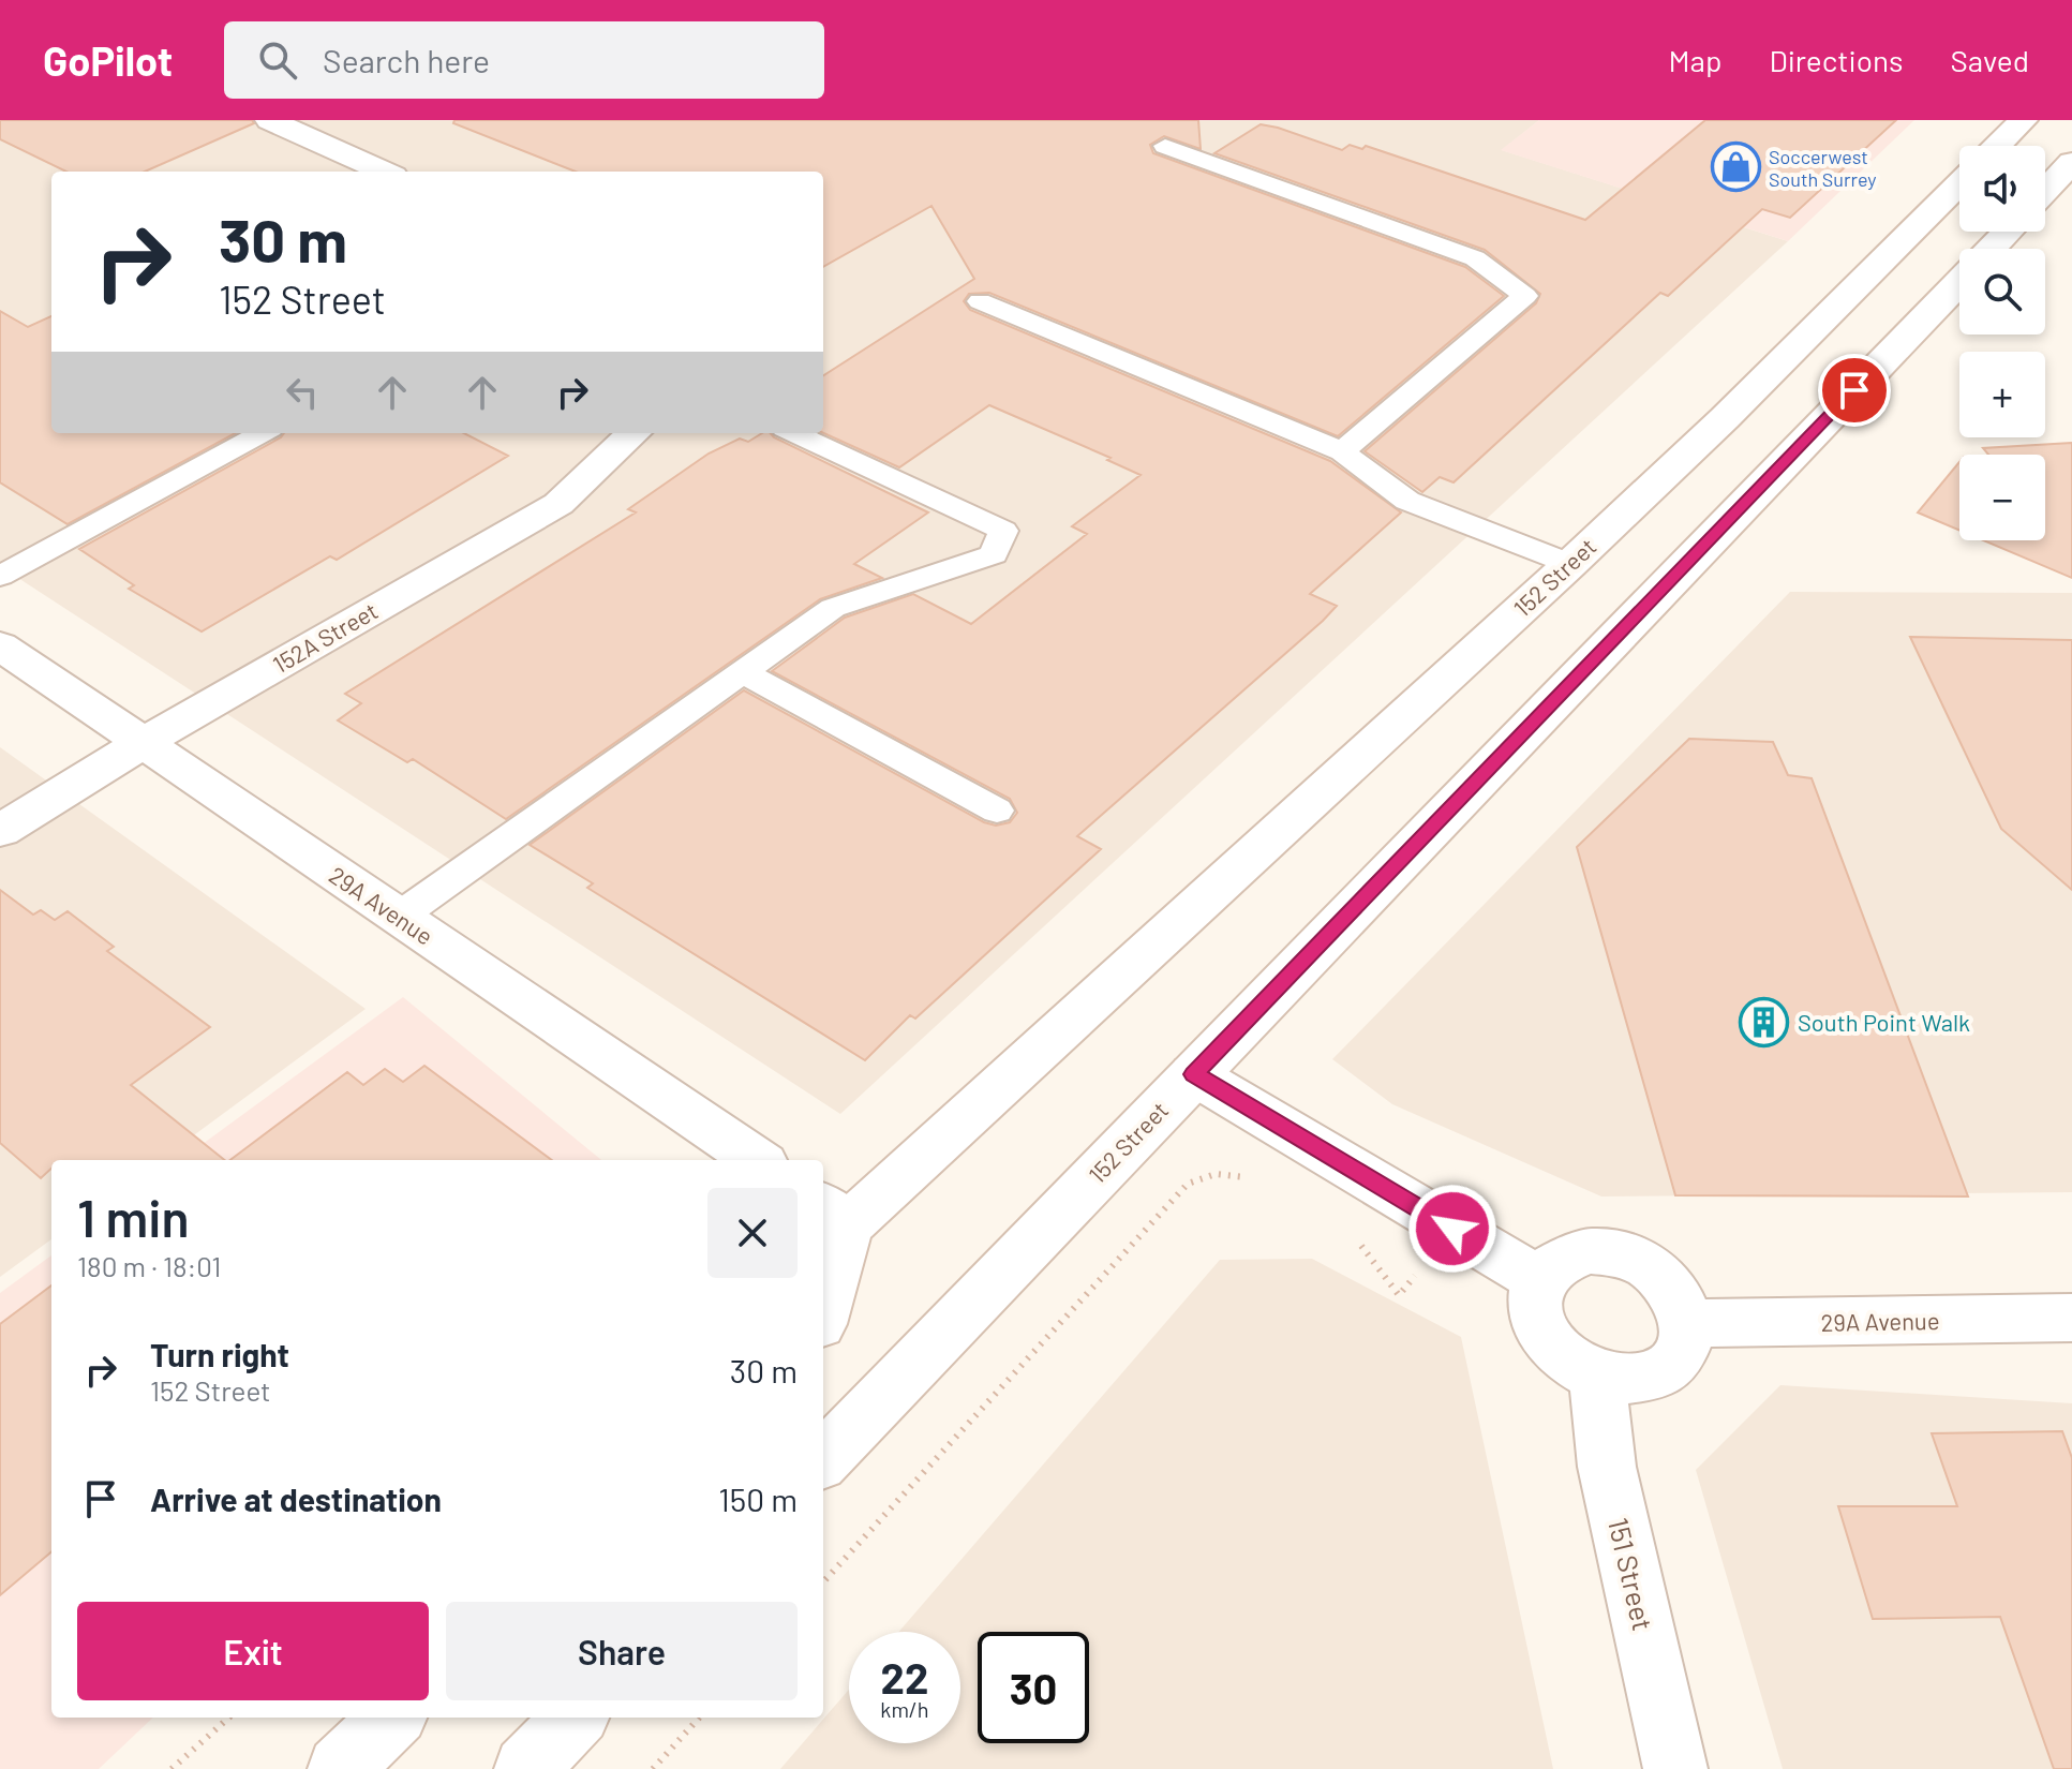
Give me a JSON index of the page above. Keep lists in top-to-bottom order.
{
  "streets": {
    "main road": [
      "152 Street",
      "152A Street",
      "29A Avenue",
      "151 Street"
    ]
  },
  "crossings": [
    ["152A Street", "29A Avenue"],
    ["29A Avenue", "151 Street"]
  ],
  "places": {
    "shop": ["Soccerwest South Surrey"],
    "building": ["South Point Walk"]
  },
  "page": {
    "header": "GoPilot",
    "search": "Search here",
    "nav": ["Map", "Directions", "Saved"],
    "map_buttons": ["+", "−"],
    "turn": ["30 m", "152 Street"],
    "heading": ["1 min", "180 m · 18:01"],
    "list": [
      {
        "name": "Turn right",
        "note": "152 Street",
        "value": "30 m"
      },
      {
        "name": "Arrive at destination",
        "value": "150 m"
      }
    ],
    "buttons": ["Exit", "Share"],
    "speed": "22 km/h",
    "limit": "30"
  }
}
